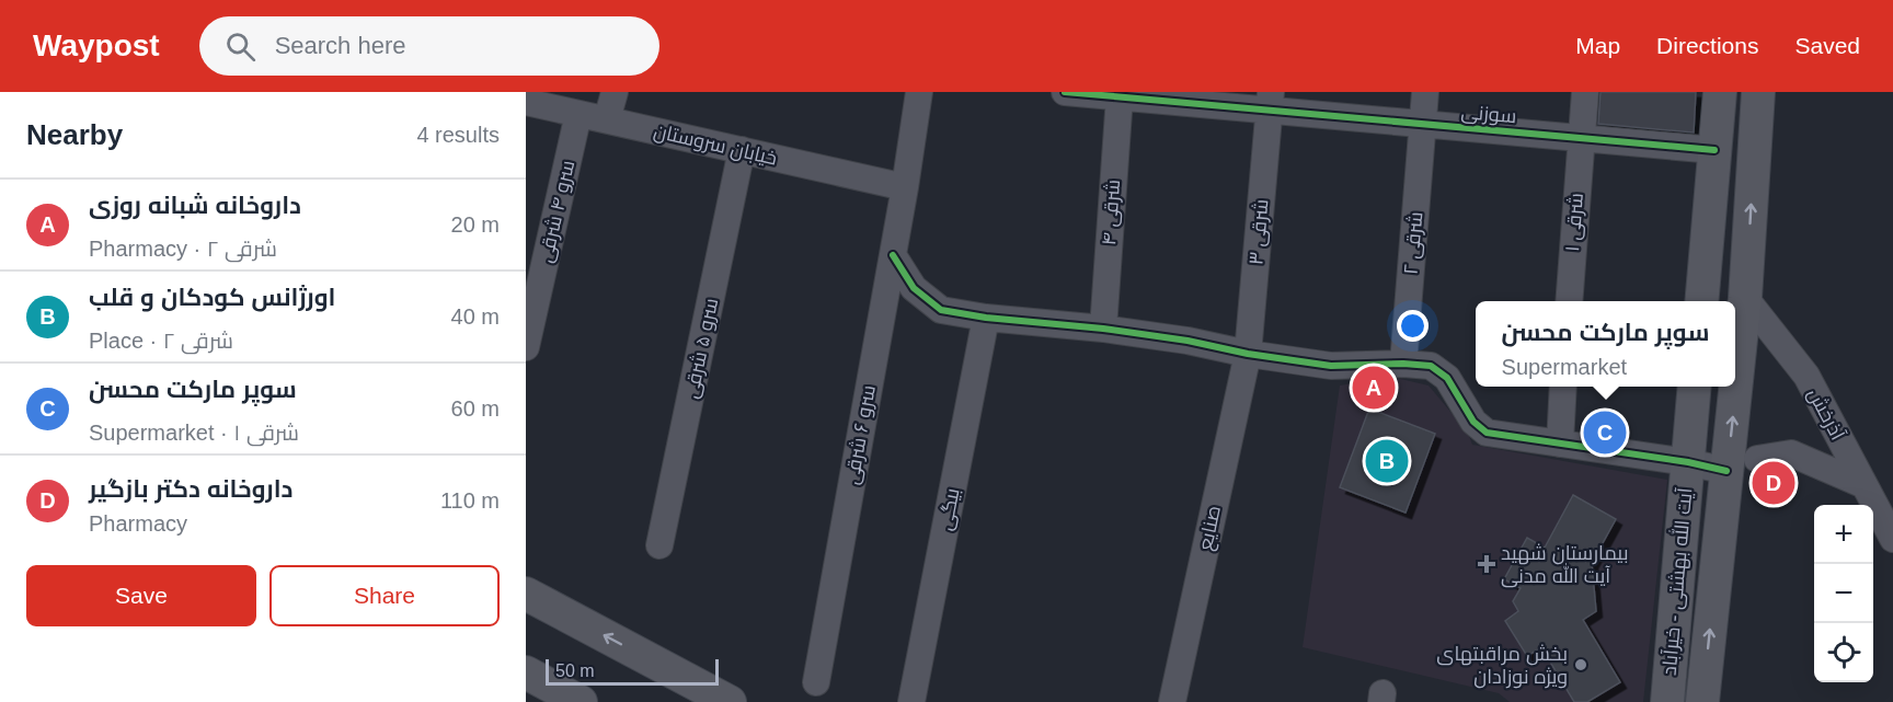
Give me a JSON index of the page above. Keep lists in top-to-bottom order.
{
  "streets": {
    "main road": ["آیت الله بهشتی - خیرآباد"],
    "street": [
      "سوزنی",
      "خیابان سروستان",
      "سرو ۴ شرقی",
      "شرقی ۴",
      "شرقی ۱",
      "شرقی ۳",
      "شرقی ۲",
      "سرو ۵ شرقی",
      "آذرخش",
      "سرو ۶ شرقی",
      "بیگی",
      "صنایع"
    ]
  },
  "crossings": [
    ["سوزنی", "شرقی ۴"],
    ["سوزنی", "شرقی ۱"],
    ["سوزنی", "شرقی ۳"],
    ["سوزنی", "شرقی ۲"],
    ["خیابان سروستان", "سرو ۴ شرقی"],
    ["خیابان سروستان", "سرو ۵ شرقی"],
    ["خیابان سروستان", "سرو ۶ شرقی"],
    ["شرقی ۳", "صنایع"],
    ["آذرخش", "آیت الله بهشتی - خیرآباد"]
  ],
  "places": {
    "health": ["بیمارستان شهید آیت الله مدنی"],
    "other": ["بخش مراقبتهای ویژه نوزادان"]
  },
  "scale_bar": "50 m",
  "page": {
    "header": "Waypost",
    "search": "Search here",
    "nav": ["Map", "Directions", "Saved"],
    "heading": ["Nearby", "4 results"],
    "list": [
      {
        "mark": "A",
        "name": "داروخانه شبانه روزی",
        "note": "Pharmacy · شرقی ۲",
        "value": "20 m"
      },
      {
        "mark": "B",
        "name": "اورژانس کودکان و قلب",
        "note": "Place · شرقی ۲",
        "value": "40 m"
      },
      {
        "mark": "C",
        "name": "سوپر مارکت محسن",
        "note": "Supermarket · شرقی ۱",
        "value": "60 m"
      },
      {
        "mark": "D",
        "name": "داروخانه دکتر بازگیر",
        "note": "Pharmacy",
        "value": "110 m"
      }
    ],
    "popup": ["سوپر مارکت محسن", "Supermarket"],
    "pins": [
      "A",
      "C",
      "B",
      "D"
    ],
    "map_buttons": ["+", "−"],
    "buttons": ["Save", "Share"],
    "scale": "50 m"
  }
}
